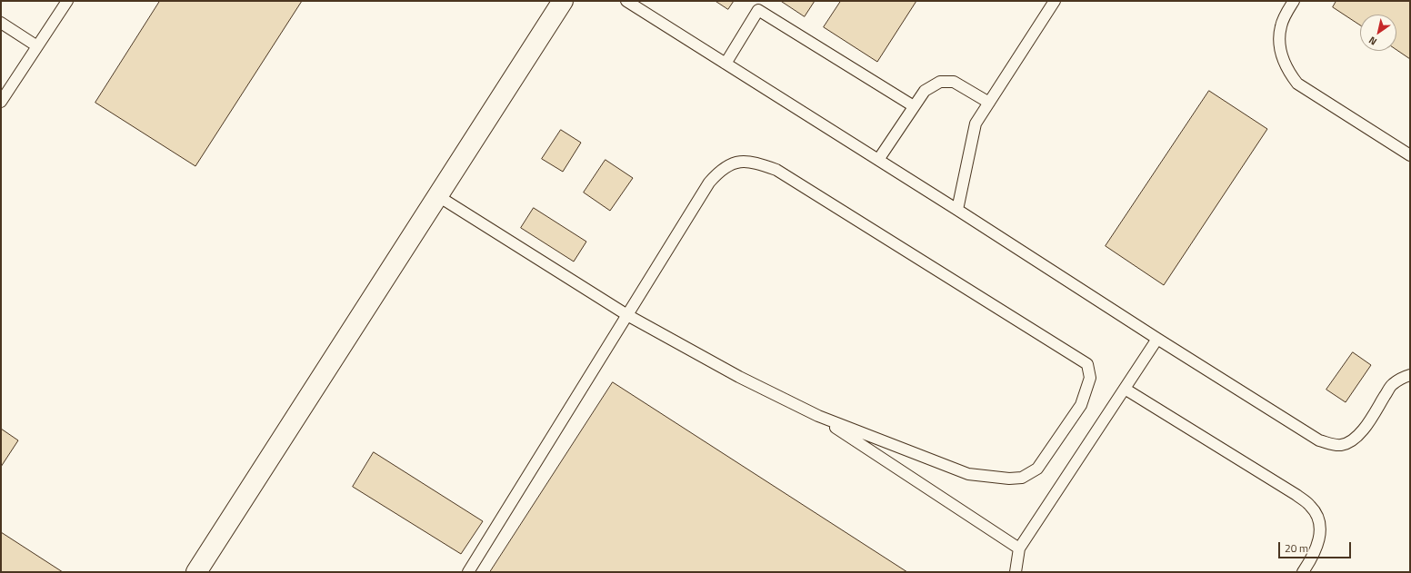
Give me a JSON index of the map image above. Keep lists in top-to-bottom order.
{
  "scale_bar": "20 m",
  "north": "bottom left"
}
